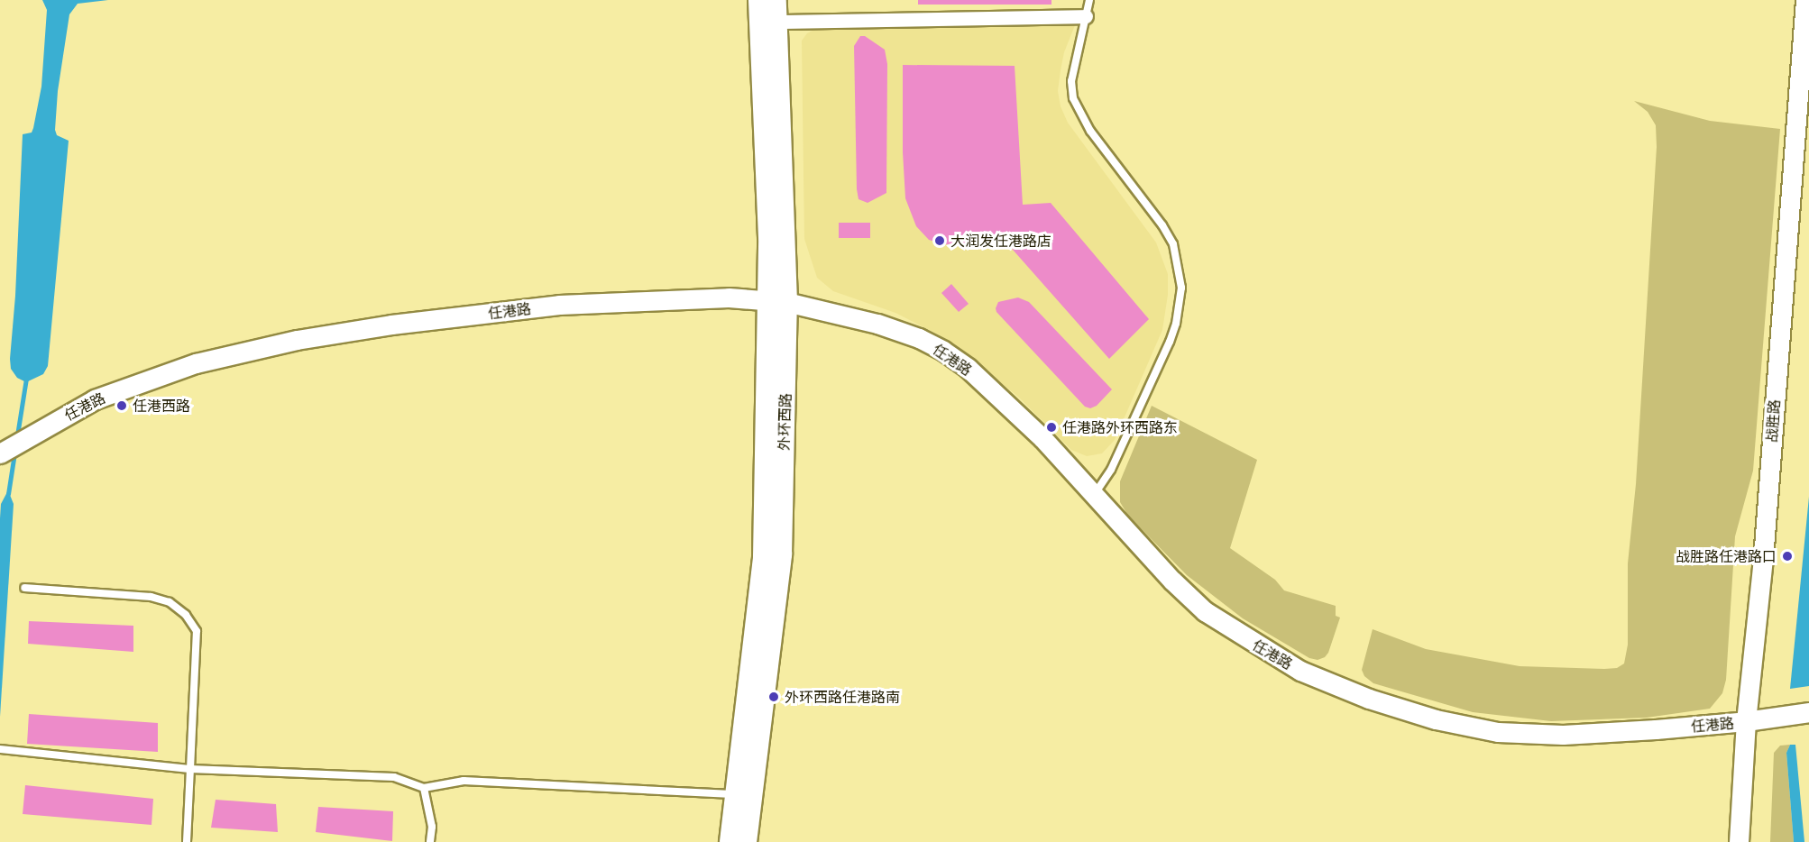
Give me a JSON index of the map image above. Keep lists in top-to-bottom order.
{
  "streets": {
    "main road": ["外环西路"],
    "street": ["任港路", "战胜路"]
  },
  "crossings": [
    ["任港路", "战胜路"],
    ["任港路", "外环西路"]
  ],
  "places": [
    "大润发任港路店",
    "任港西路",
    "任港路外环西路东",
    "战胜路任港路口",
    "外环西路任港路南"
  ]
}
